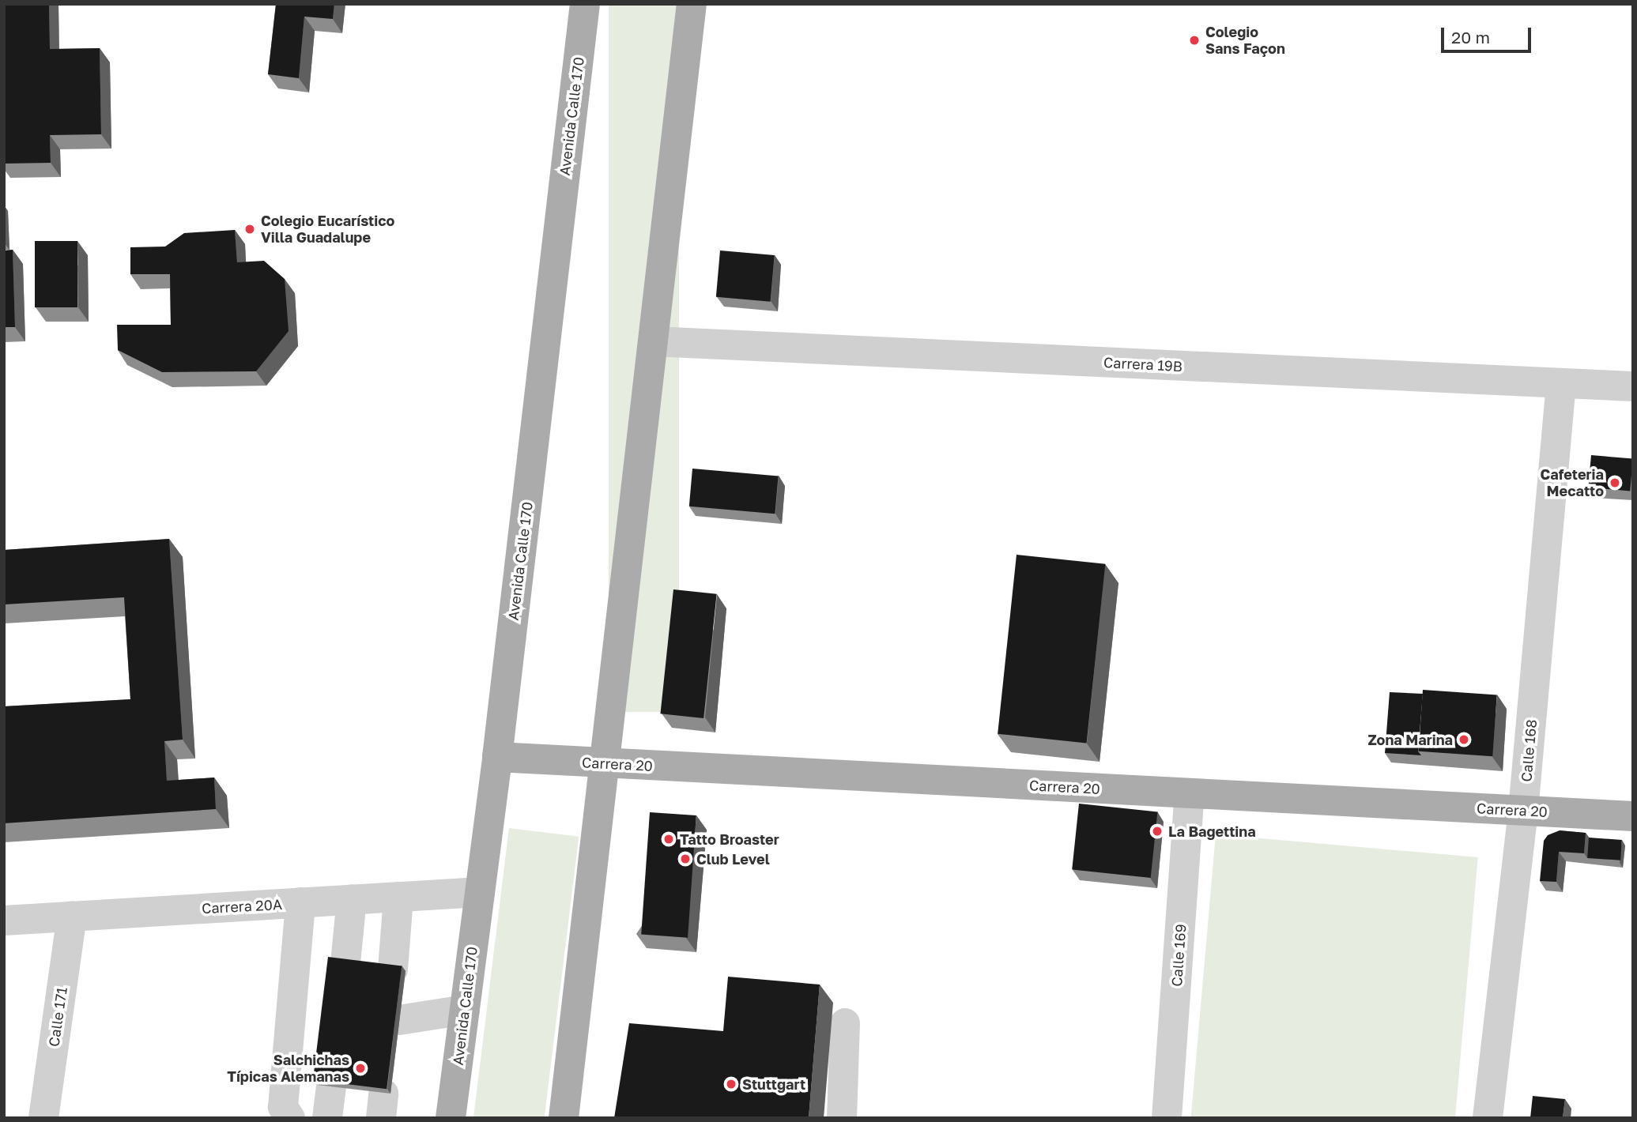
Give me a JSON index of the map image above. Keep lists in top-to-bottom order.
{
  "streets": {
    "main road": ["Avenida Calle 170", "Carrera 20"],
    "street": [
      "Carrera 19B",
      "Calle 168",
      "Carrera 20A",
      "Calle 169",
      "Calle 171"
    ]
  },
  "crossings": [
    ["Avenida Calle 170", "Carrera 20"],
    ["Avenida Calle 170", "Carrera 20A"],
    ["Carrera 19B", "Calle 168"],
    ["Calle 168", "Carrera 20"],
    ["Carrera 20", "Calle 169"],
    ["Carrera 20A", "Calle 171"]
  ],
  "places": [
    "Colegio Sans Façon",
    "Colegio Eucarístico Villa Guadalupe",
    "Cafeteria Mecatto",
    "Zona Marina",
    "La Bagettina",
    "Tatto Broaster",
    "Club Level",
    "Salchichas Típicas Alemanas",
    "Stuttgart"
  ],
  "scale_bar": "20 m"
}
